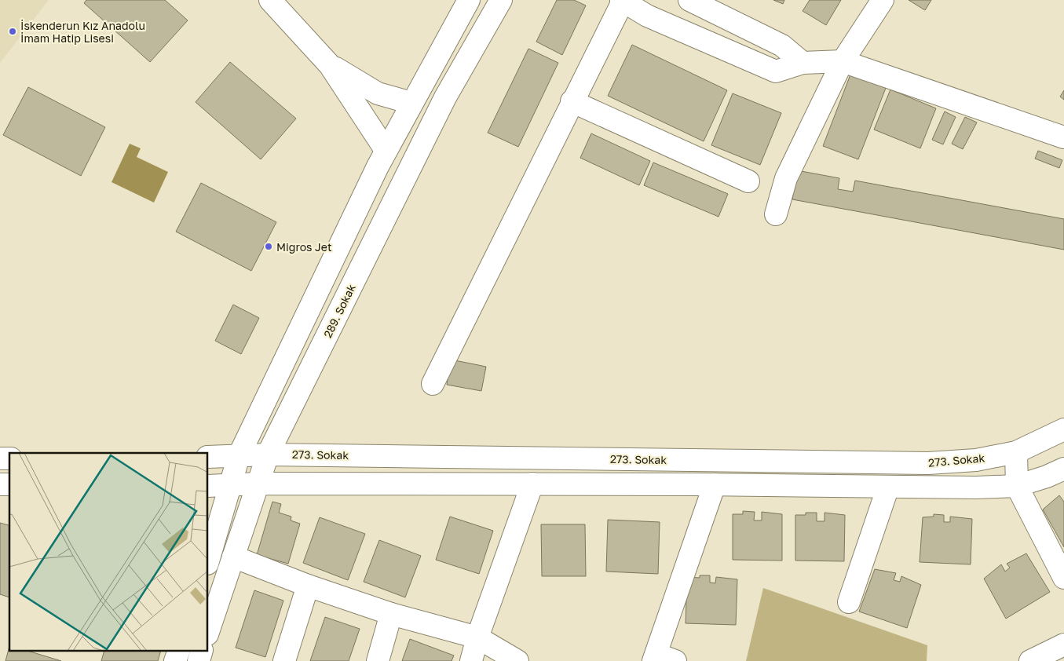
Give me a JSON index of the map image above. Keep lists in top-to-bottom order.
{
  "streets": {
    "street": ["289. Sokak", "273. Sokak"]
  },
  "crossings": [
    ["289. Sokak", "273. Sokak"]
  ],
  "places": ["İskenderun Kız Anadolu İmam Hatip Lisesi", "Migros Jet"]
}
